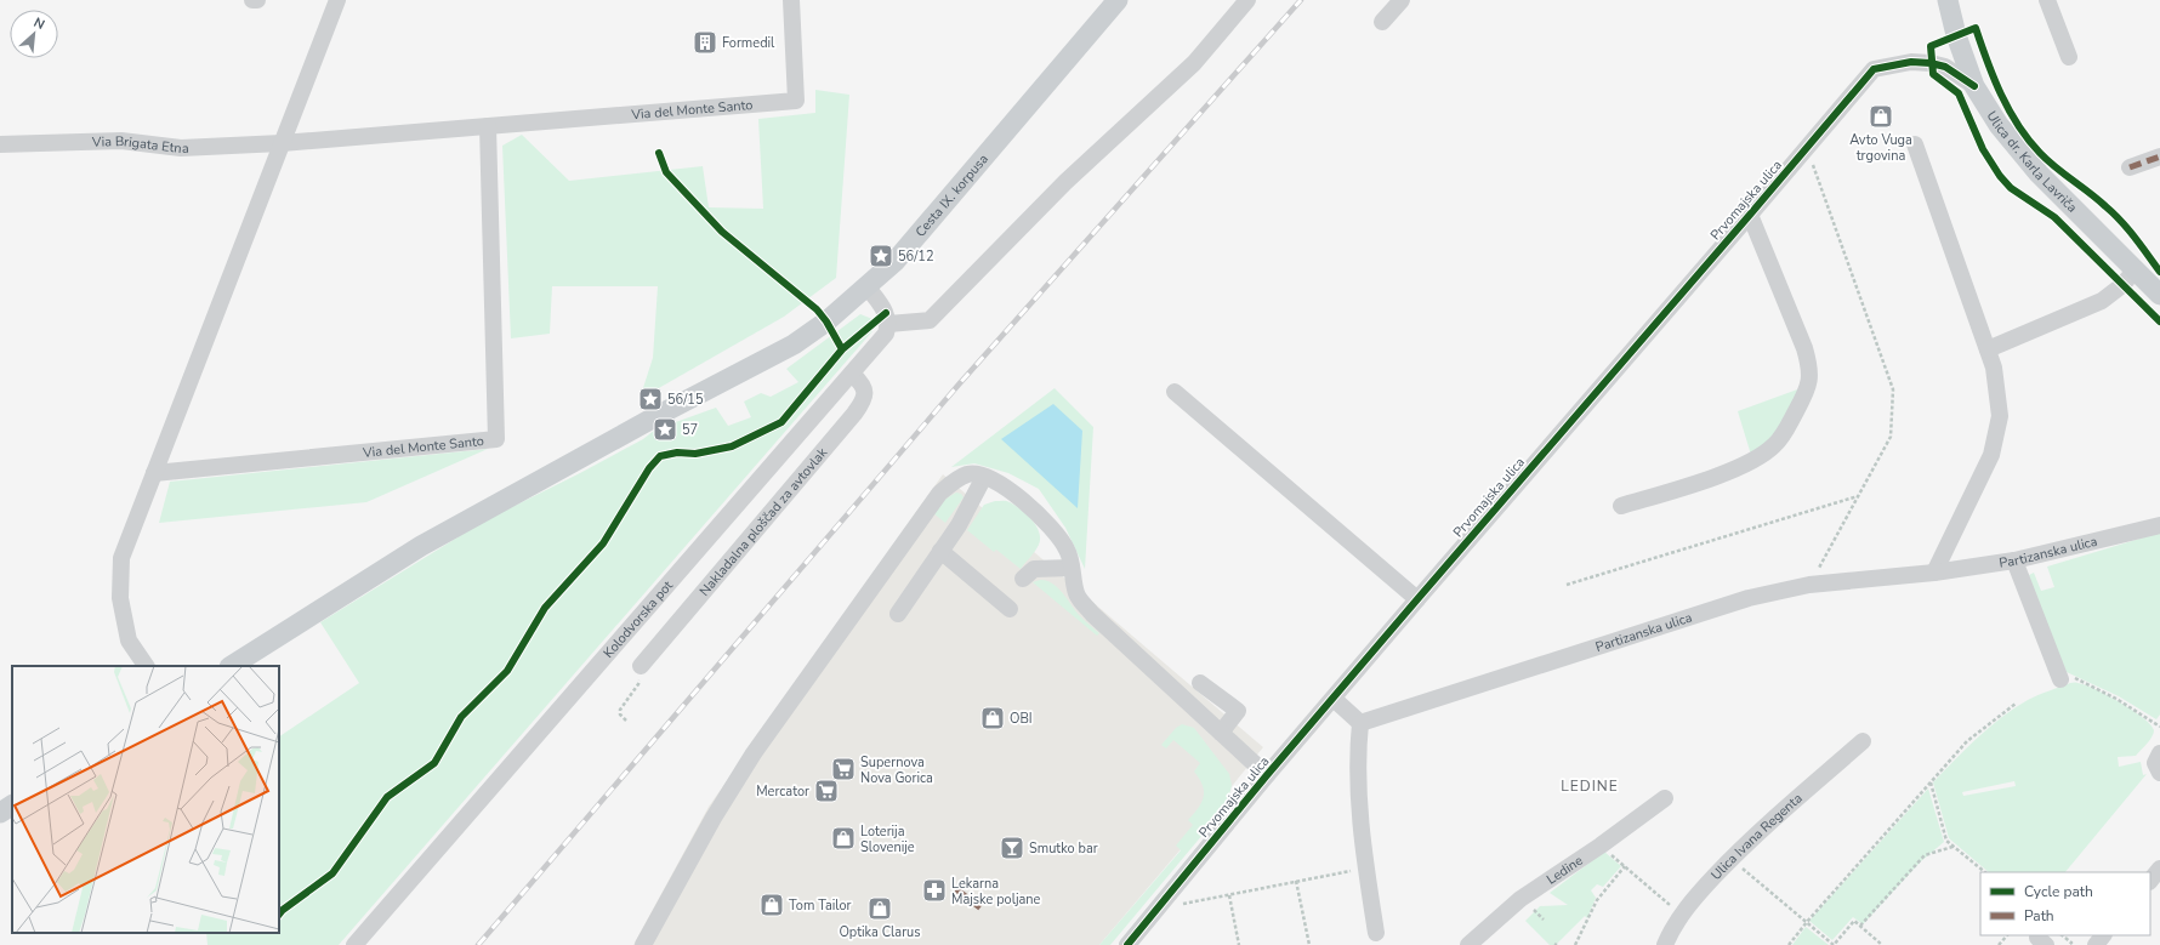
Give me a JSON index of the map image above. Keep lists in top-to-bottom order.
{
  "streets": {
    "main road": ["Ulica dr. Karla Lavriča", "Cesta IX. korpusa"],
    "street": [
      "Via del Monte Santo",
      "Via Brigata Etna",
      "Prvomajska ulica",
      "Nakladalna ploščad za avtovlak",
      "Partizanska ulica",
      "Kolodvorska pot",
      "Ulica Ivana Regenta",
      "Ledine"
    ]
  },
  "crossings": [
    ["Via del Monte Santo", "Via Brigata Etna"],
    ["Ulica dr. Karla Lavriča", "Prvomajska ulica"],
    ["Nakladalna ploščad za avtovlak", "Kolodvorska pot"]
  ],
  "districts": ["LEDINE"],
  "places": {
    "building": ["Formedil"],
    "shop": [
      "Avto Vuga trgovina",
      "OBI",
      "Loterija Slovenije",
      "Tom Tailor",
      "Optika Clarus"
    ],
    "place": ["56/12", "56/15", "57"],
    "supermarket": ["Supernova Nova Gorica", "Mercator"],
    "bar": ["Smutko bar"],
    "pharmacy": ["Lekarna Majske poljane"]
  },
  "legend": ["Cycle path", "Path"],
  "north": "top right"
}
